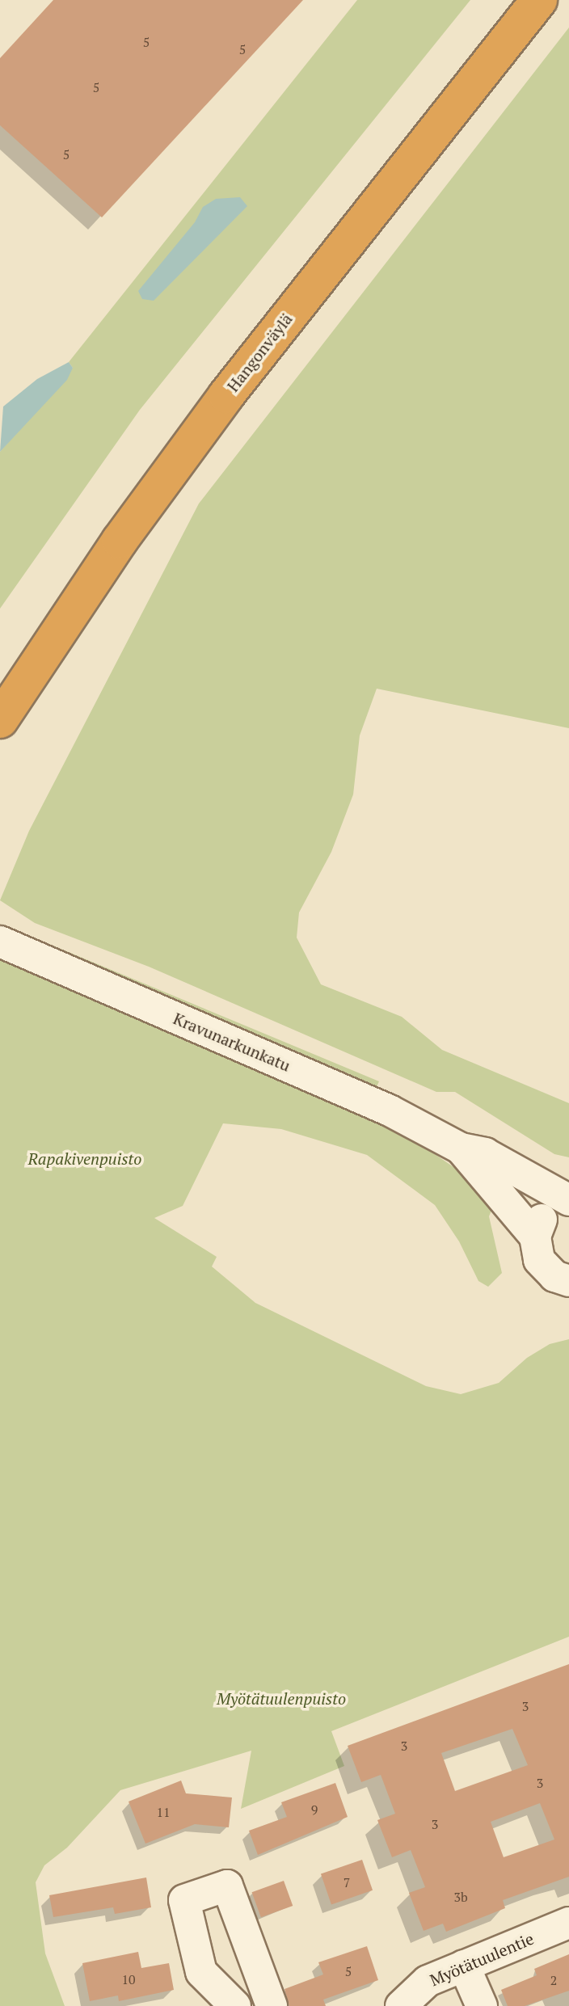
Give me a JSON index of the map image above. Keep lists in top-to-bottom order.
{
  "streets": {
    "highway": ["Hangonväylä"],
    "street": ["Kravunarkunkatu", "Myötätuulentie"]
  },
  "parks": ["Rapakivenpuisto", "Myötätuulenpuisto"],
  "house_numbers": [
    "5",
    "5",
    "5",
    "5",
    "3",
    "3",
    "3",
    "9",
    "11",
    "3",
    "7",
    "3b",
    "5",
    "10",
    "2"
  ]
}
